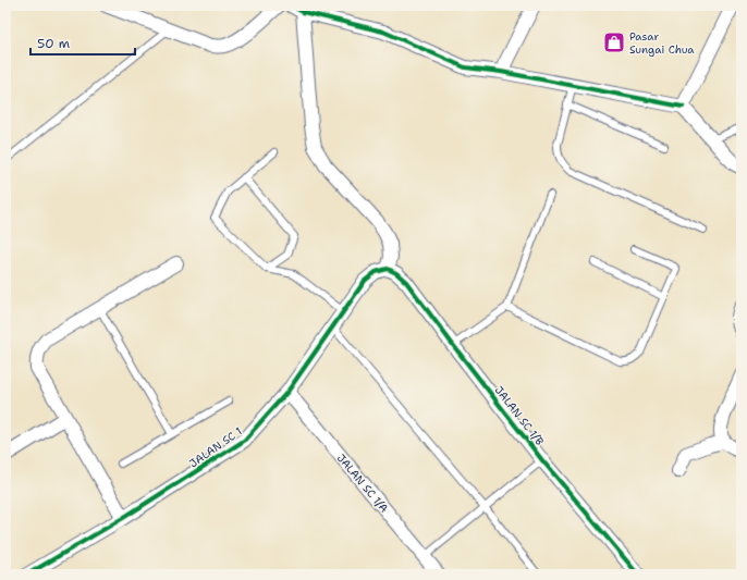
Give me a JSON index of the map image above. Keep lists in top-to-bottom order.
{
  "streets": {
    "street": ["JALAN SC 1/B", "JALAN SC 1", "JALAN SC 1/A"]
  },
  "crossings": [
    ["JALAN SC 1/B", "JALAN SC 1"],
    ["JALAN SC 1", "JALAN SC 1/A"]
  ],
  "places": {
    "shop": ["Pasar Sungai Chua"]
  },
  "scale_bar": "50 m"
}
